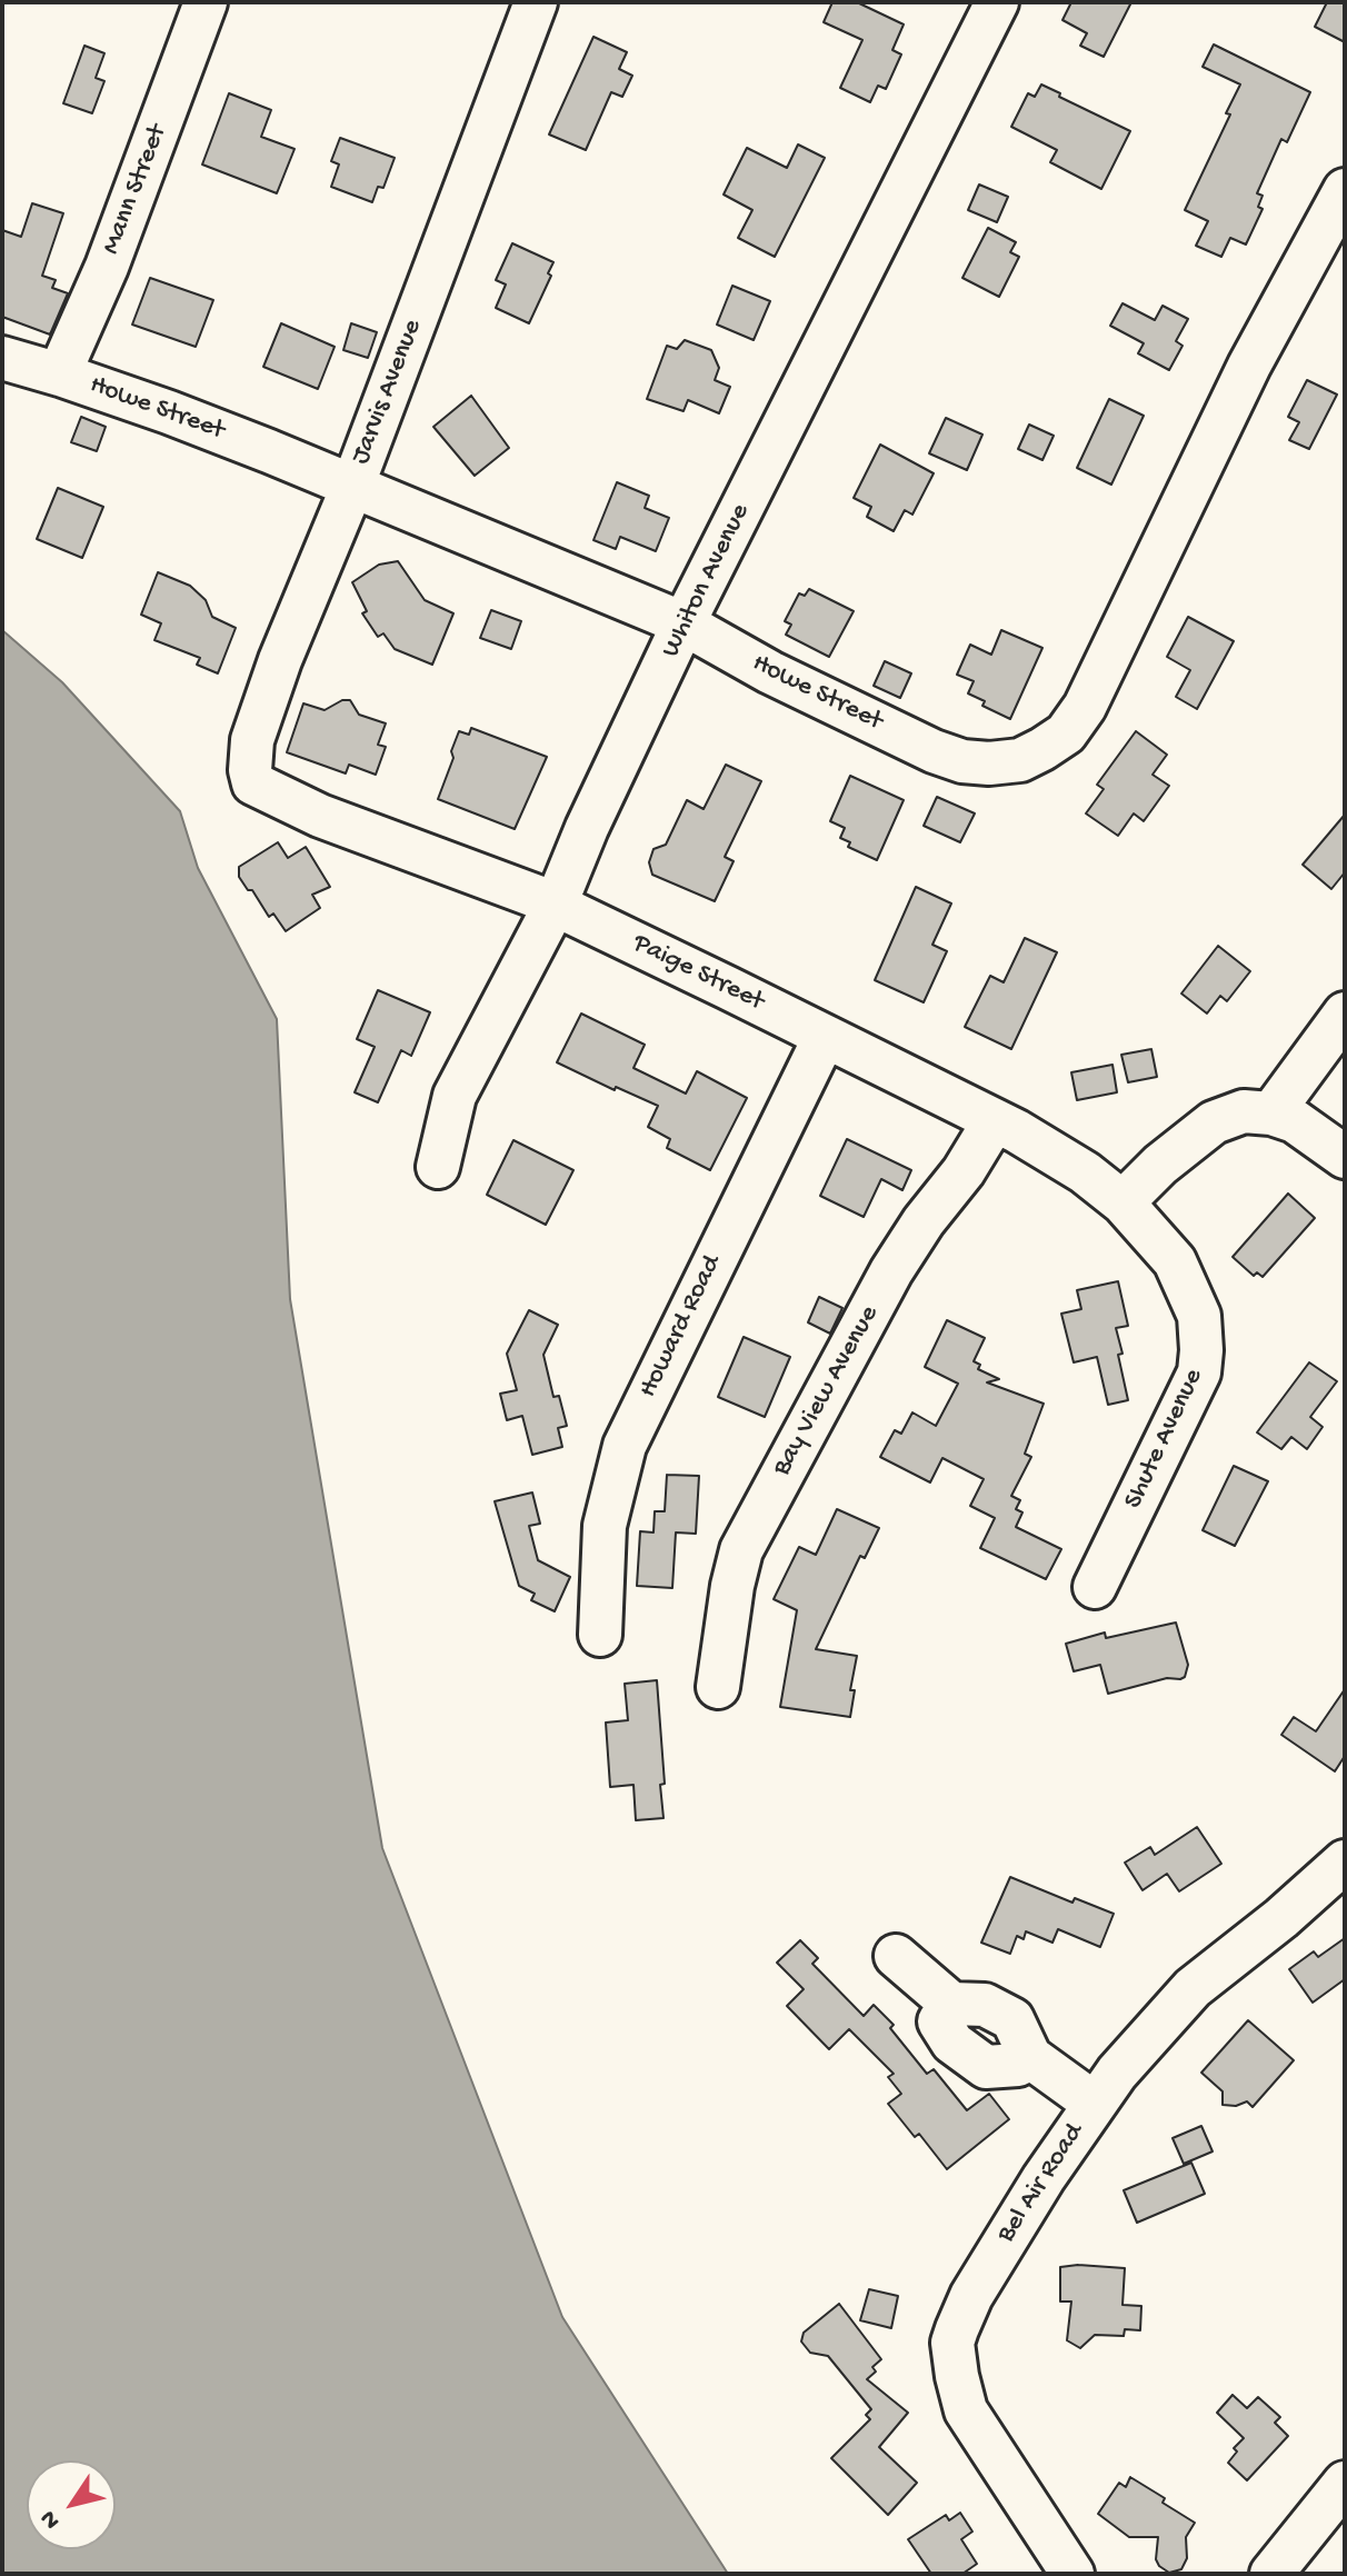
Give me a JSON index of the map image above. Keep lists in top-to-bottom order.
{
  "streets": {
    "street": [
      "Mann Street",
      "Jarvis Avenue",
      "Howe Street",
      "Whiton Avenue",
      "Paige Street",
      "Howard Road",
      "Bay View Avenue",
      "Shute Avenue",
      "Bel Air Road"
    ]
  },
  "crossings": [
    ["Mann Street", "Howe Street"],
    ["Jarvis Avenue", "Howe Street"],
    ["Jarvis Avenue", "Paige Street"],
    ["Howe Street", "Whiton Avenue"],
    ["Whiton Avenue", "Paige Street"],
    ["Paige Street", "Howard Road"],
    ["Paige Street", "Bay View Avenue"],
    ["Paige Street", "Shute Avenue"]
  ],
  "north": "bottom left"
}
